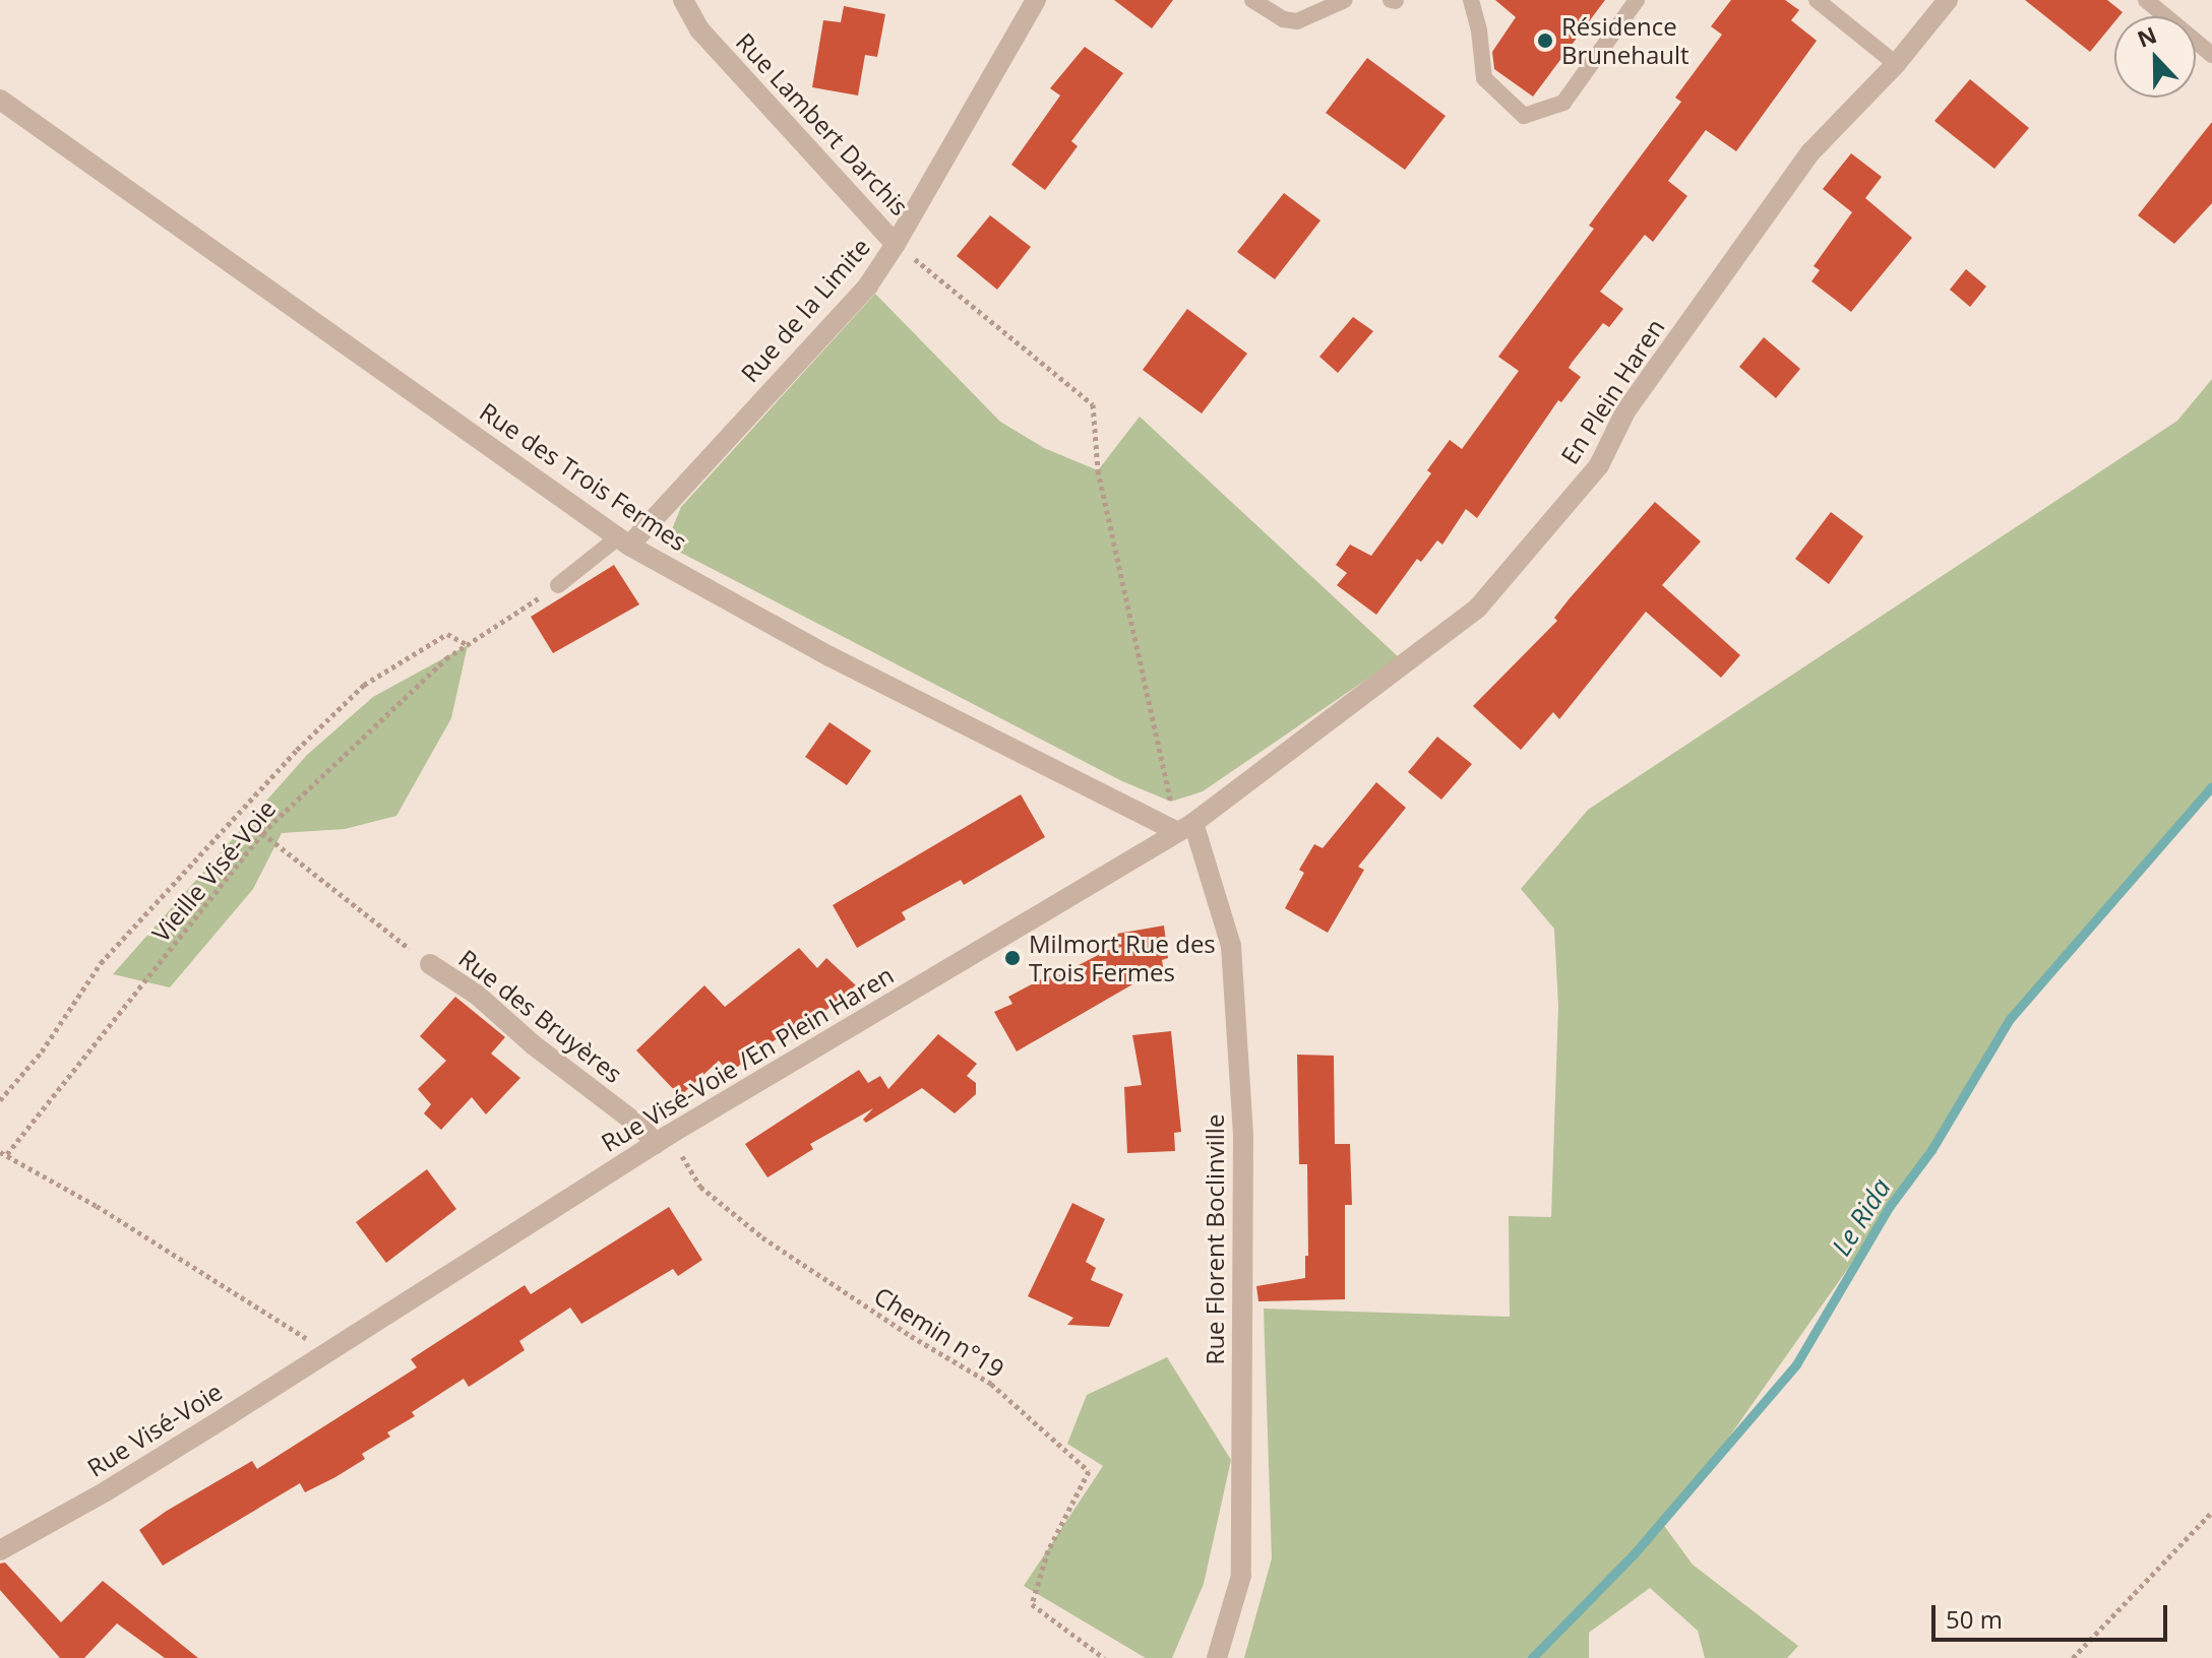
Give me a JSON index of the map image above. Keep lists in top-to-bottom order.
{
  "streets": {
    "street": [
      "Rue Lambert Darchis",
      "Rue de la Limite",
      "En Plein Haren",
      "Rue des Trois Fermes",
      "Rue des Bruyères",
      "Rue Visé-Voie /En Plein Haren",
      "Rue Florent Boclinville",
      "Rue Visé-Voie"
    ],
    "path": ["Vieille Visé-Voie", "Chemin n°19"]
  },
  "crossings": [
    ["Rue Lambert Darchis", "Rue de la Limite"],
    ["Rue de la Limite", "Rue des Trois Fermes"],
    ["En Plein Haren", "Rue des Trois Fermes"],
    ["En Plein Haren", "Rue Visé-Voie /En Plein Haren"],
    ["En Plein Haren", "Rue Florent Boclinville"],
    ["Rue des Trois Fermes", "Rue Visé-Voie /En Plein Haren"],
    ["Rue des Trois Fermes", "Rue Florent Boclinville"],
    ["Rue des Bruyères", "Rue Visé-Voie /En Plein Haren"],
    ["Rue des Bruyères", "Chemin n°19"],
    ["Rue Visé-Voie /En Plein Haren", "Rue Florent Boclinville"],
    ["Rue Visé-Voie /En Plein Haren", "Chemin n°19"],
    ["Rue Visé-Voie /En Plein Haren", "Rue Visé-Voie"]
  ],
  "water": ["Le Rida"],
  "places": ["Résidence Brunehault", "Milmort Rue des Trois Fermes"],
  "scale_bar": "50 m",
  "north": "top"
}
